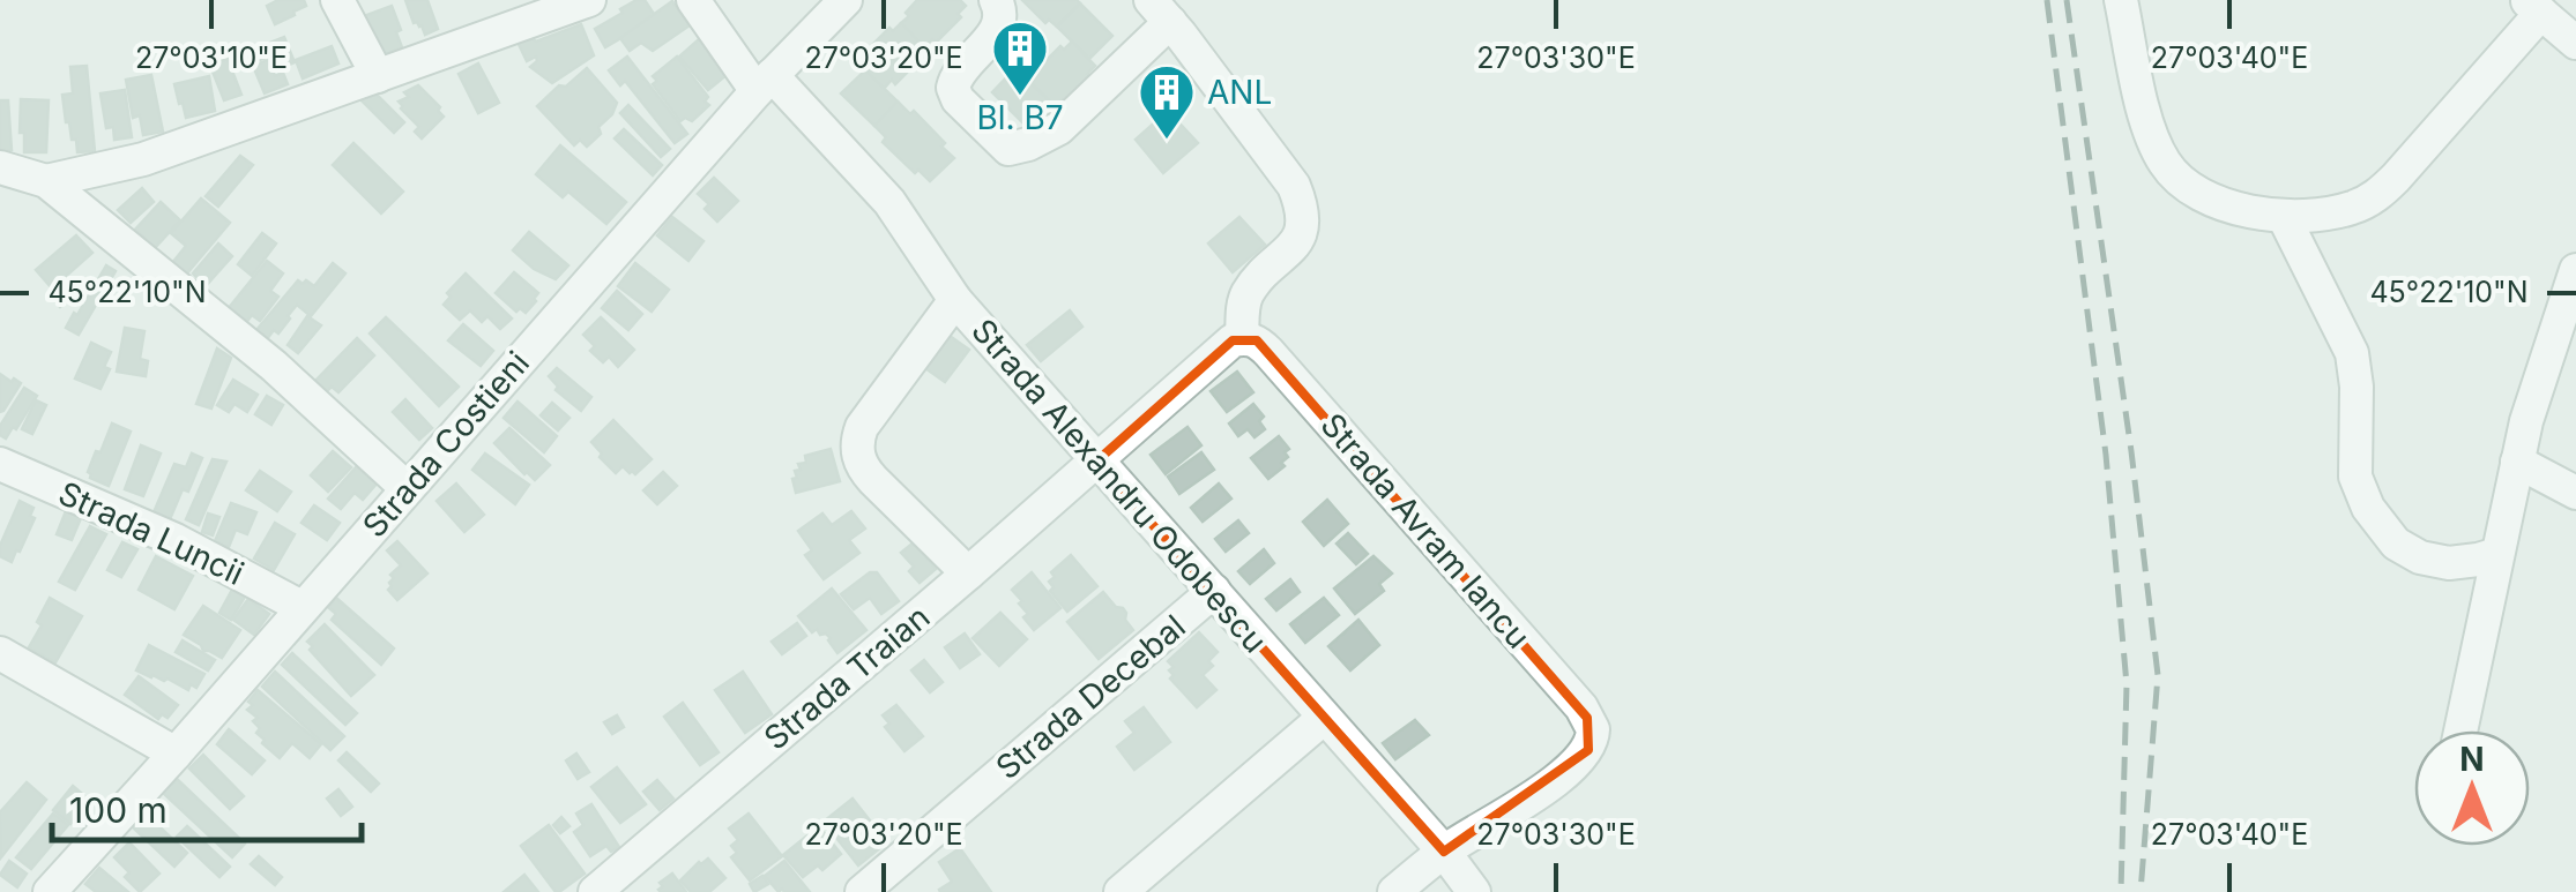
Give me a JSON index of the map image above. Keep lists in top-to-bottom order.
{
  "streets": {
    "street": [
      "Strada Costieni",
      "Strada Alexandru Odobescu",
      "Strada Avram Iancu",
      "Strada Luncii",
      "Strada Traian",
      "Strada Decebal"
    ]
  },
  "crossings": [
    ["Strada Costieni", "Strada Alexandru Odobescu"],
    ["Strada Costieni", "Strada Luncii"],
    ["Strada Alexandru Odobescu", "Strada Avram Iancu"],
    ["Strada Alexandru Odobescu", "Strada Traian"],
    ["Strada Alexandru Odobescu", "Strada Decebal"]
  ],
  "places": {
    "building": ["Bl. B7", "ANL"]
  },
  "scale_bar": "100 m",
  "north": "top",
  "coordinates": [
    "27°03'10\"E",
    "27°03'20\"E",
    "27°03'30\"E",
    "27°03'40\"E",
    "45°22'10\"N"
  ]
}
